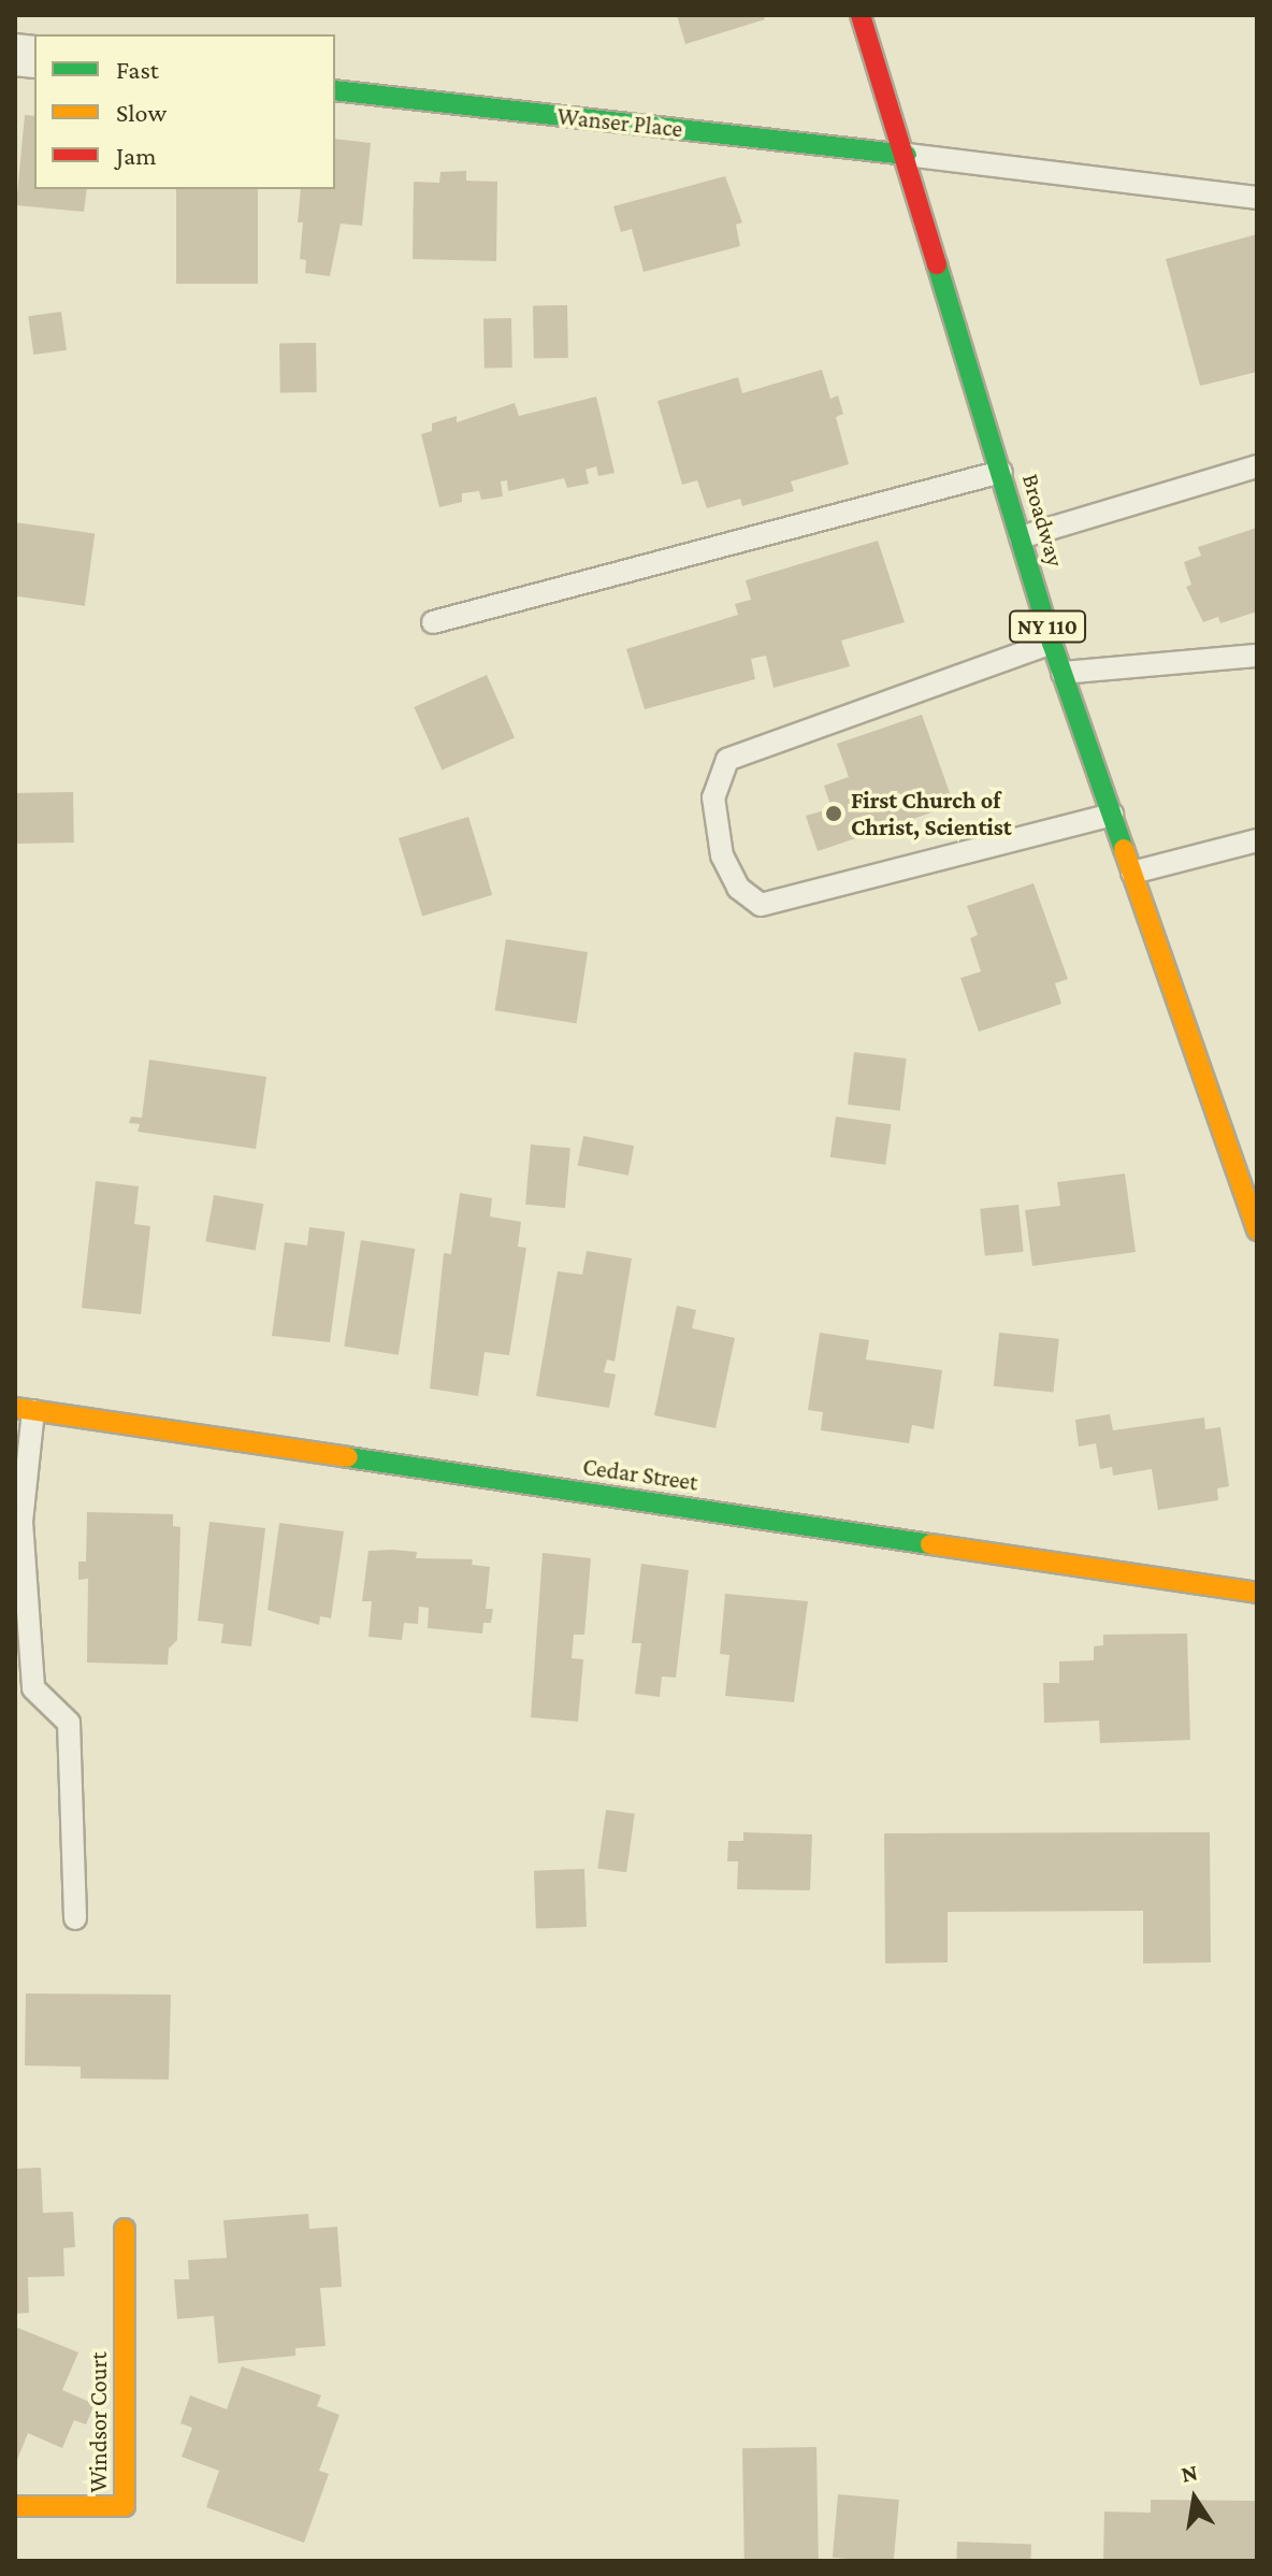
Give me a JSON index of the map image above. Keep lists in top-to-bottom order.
{
  "streets": {
    "street": [
      "Wanser Place",
      "Broadway",
      "NY 110",
      "Cedar Street",
      "Windsor Court"
    ]
  },
  "crossings": [
    ["Wanser Place", "Broadway"]
  ],
  "places": ["First Church of Christ, Scientist"],
  "legend": ["Fast", "Slow", "Jam"],
  "north": "top"
}
